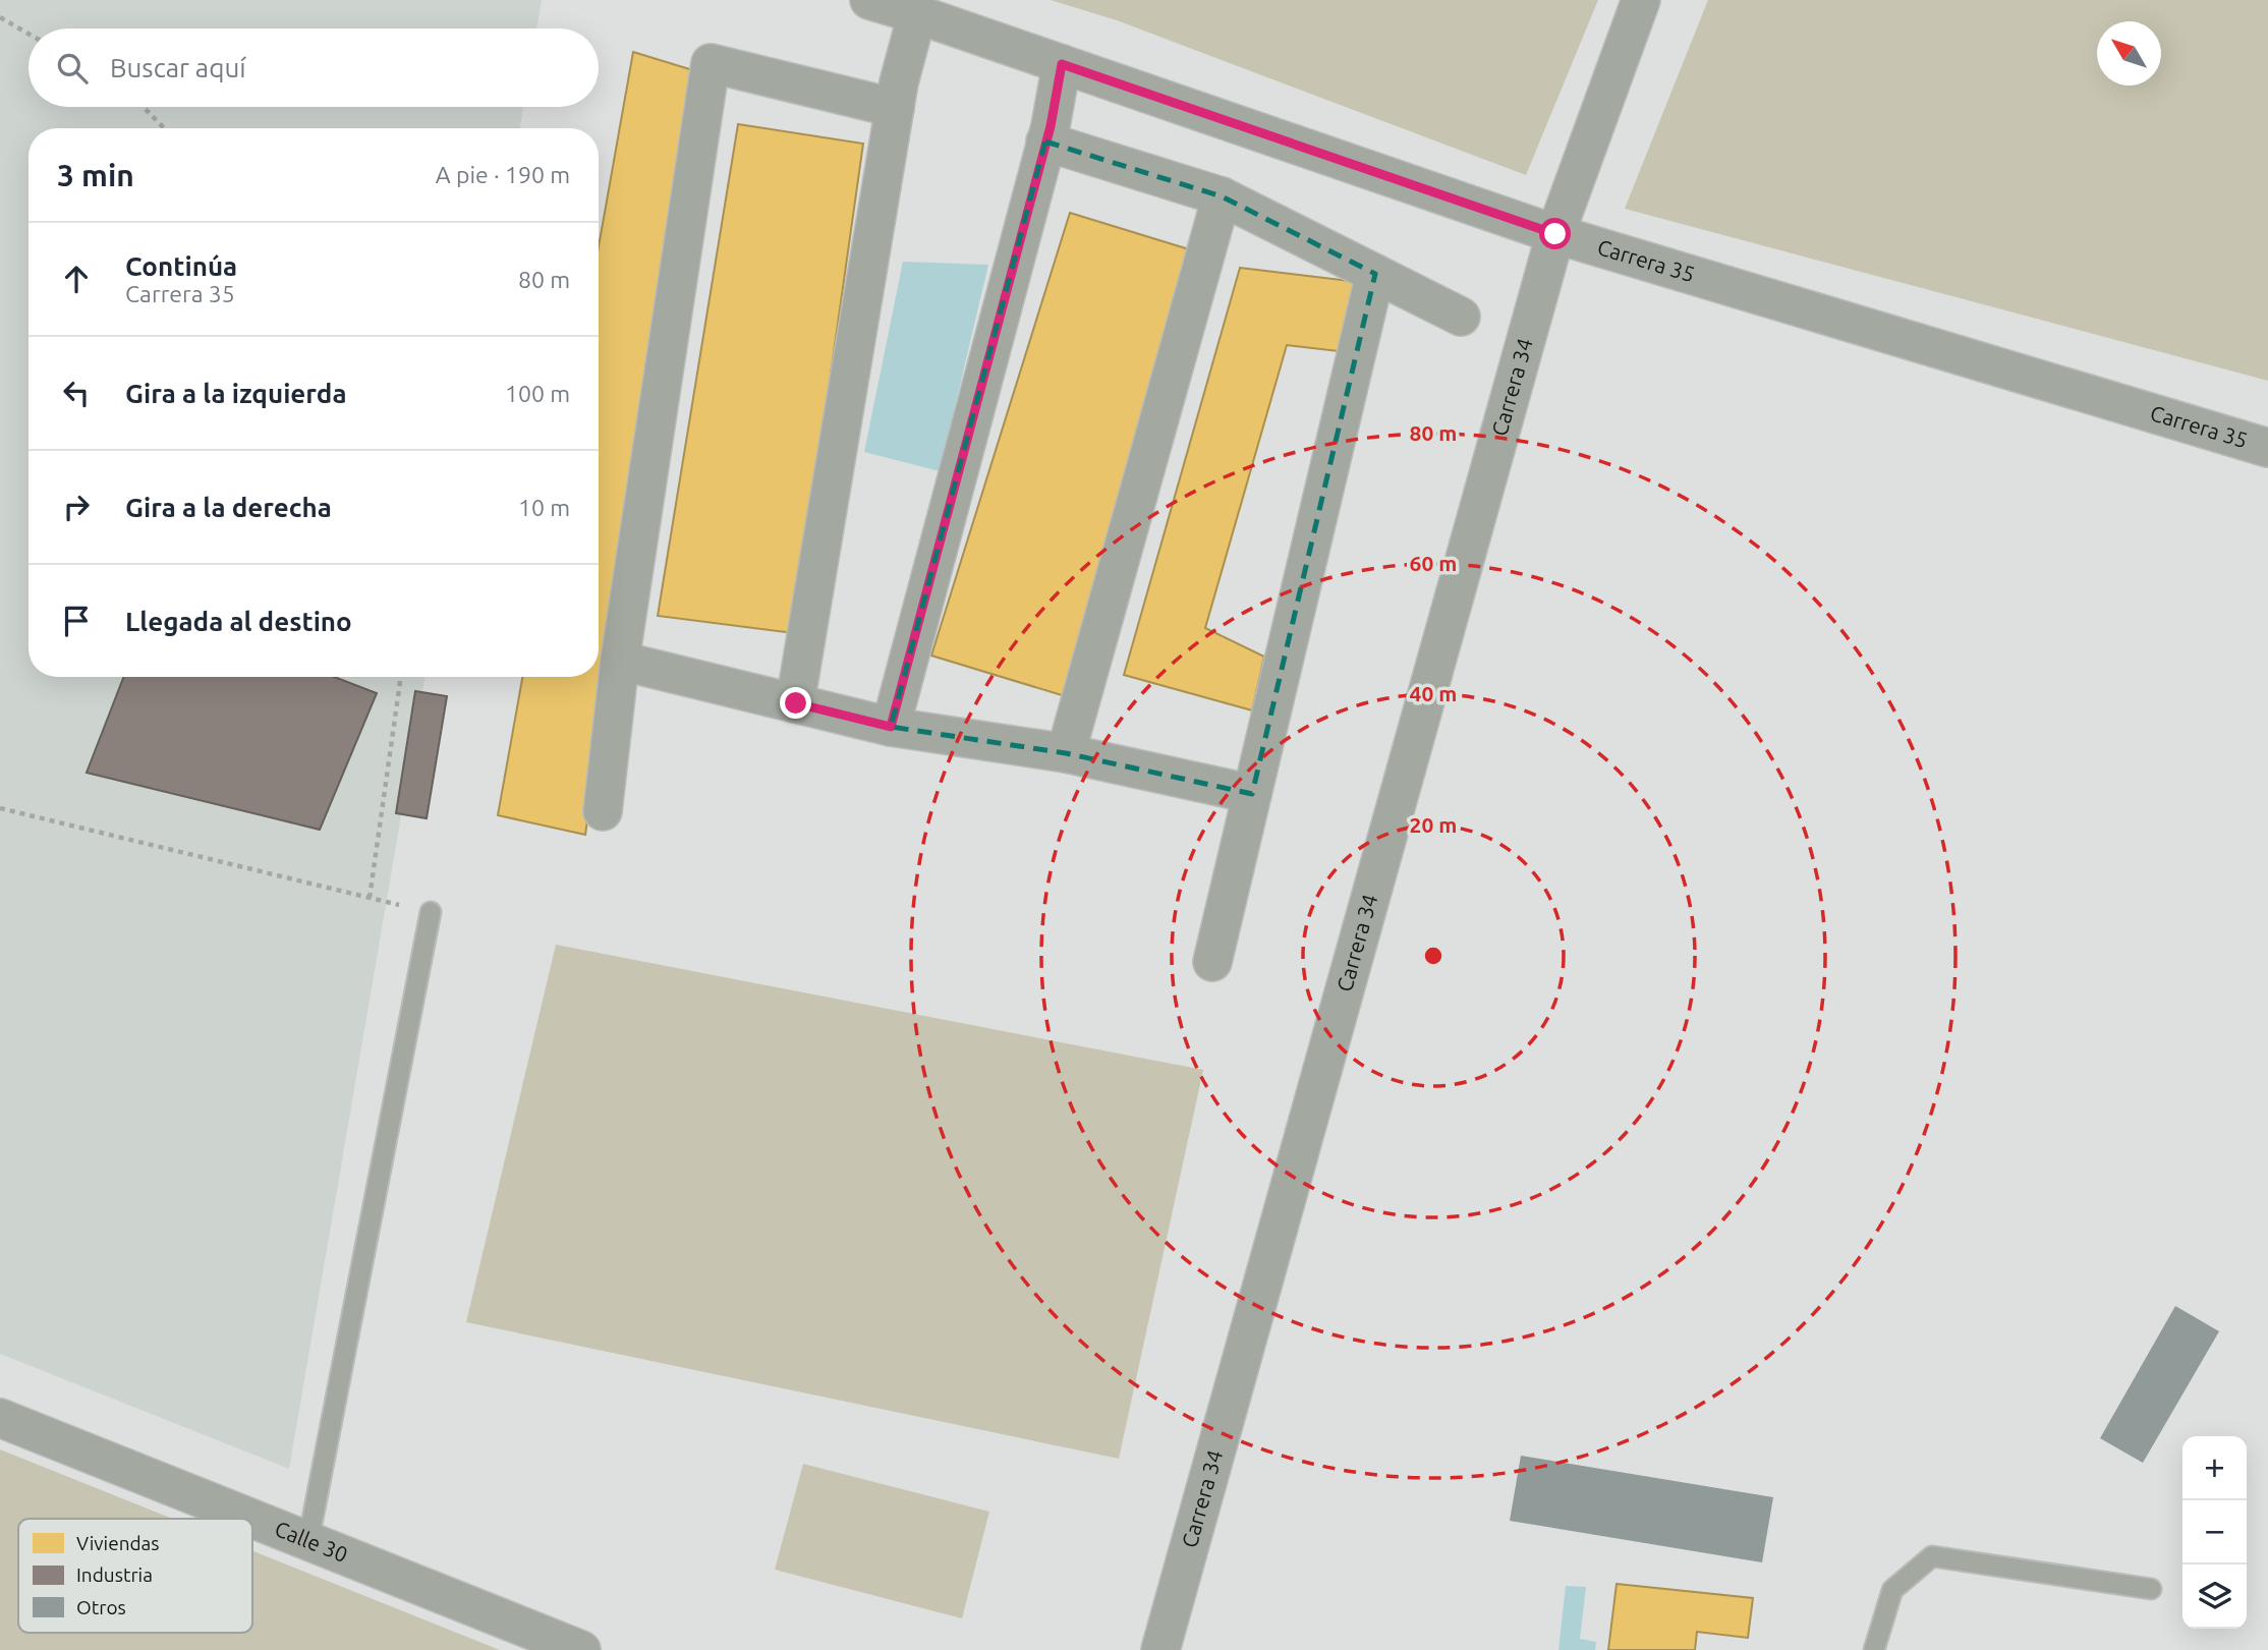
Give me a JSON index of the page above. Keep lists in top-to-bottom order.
{
  "streets": {
    "street": ["Carrera 35", "Carrera 34", "Calle 30"]
  },
  "crossings": [
    ["Carrera 35", "Carrera 34"]
  ],
  "legend": ["Viviendas", "Industria", "Otros"],
  "north": "top left",
  "page": {
    "search": "Buscar aquí",
    "heading": ["3 min", "A pie · 190 m"],
    "list": [
      ["Continúa", "Carrera 35", "80 m"],
      ["Gira a la izquierda", "100 m"],
      ["Gira a la derecha", "10 m"],
      "Llegada al destino"
    ],
    "map_buttons": ["+", "−"]
  },
  "rings": [
    "80 m",
    "60 m",
    "40 m",
    "20 m"
  ]
}
